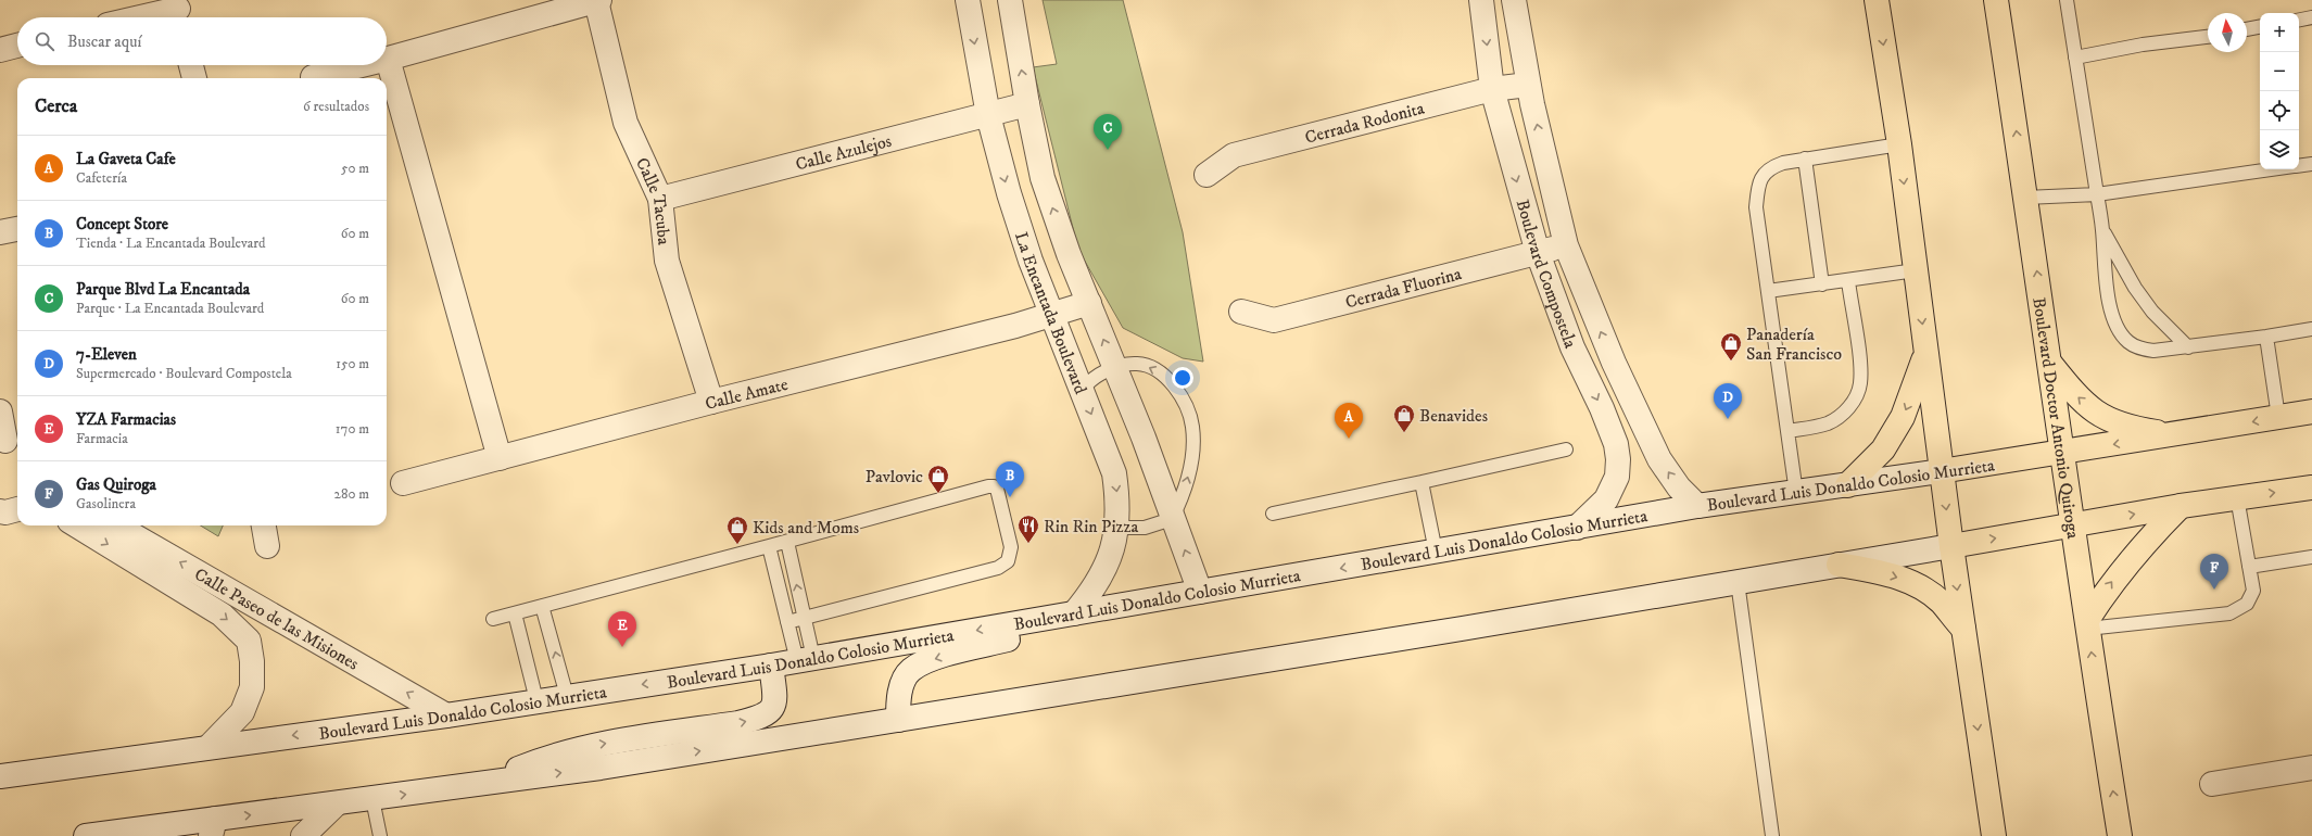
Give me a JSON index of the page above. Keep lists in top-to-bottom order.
{
  "streets": {
    "main road": ["Boulevard Doctor Antonio Quiroga", "Boulevard Luis Donaldo Colosio Murrieta"],
    "street": [
      "Cerrada Rodonita",
      "Calle Azulejos",
      "Calle Tacuba",
      "Boulevard Compostela",
      "Cerrada Fluorina",
      "La Encantada Boulevard",
      "Calle Amate",
      "Calle Paseo de las Misiones"
    ]
  },
  "crossings": [
    ["Cerrada Rodonita", "Boulevard Compostela"],
    ["Calle Azulejos", "Calle Tacuba"],
    ["Calle Azulejos", "La Encantada Boulevard"],
    ["Calle Tacuba", "Calle Amate"],
    ["Boulevard Compostela", "Cerrada Fluorina"],
    ["Boulevard Compostela", "Boulevard Luis Donaldo Colosio Murrieta"],
    ["La Encantada Boulevard", "Calle Amate"],
    ["La Encantada Boulevard", "Boulevard Luis Donaldo Colosio Murrieta"],
    ["Boulevard Doctor Antonio Quiroga", "Boulevard Luis Donaldo Colosio Murrieta"],
    ["Boulevard Luis Donaldo Colosio Murrieta", "Calle Paseo de las Misiones"]
  ],
  "one_way": ["Boulevard Luis Donaldo Colosio Murrieta"],
  "places": {
    "shop": [
      "Panadería San Francisco",
      "Benavides",
      "Pavlovic",
      "Kids and Moms"
    ],
    "restaurant": ["Rin Rin Pizza"]
  },
  "north": "top",
  "page": {
    "map_buttons": ["+", "−"],
    "search": "Buscar aquí",
    "heading": ["Cerca", "6 resultados"],
    "pins": [
      "C",
      "D",
      "A",
      "B",
      "F",
      "E"
    ],
    "list": [
      {
        "mark": "A",
        "name": "La Gaveta Cafe",
        "note": "Cafetería",
        "value": "50 m"
      },
      {
        "mark": "B",
        "name": "Concept Store",
        "note": "Tienda · La Encantada Boulevard",
        "value": "60 m"
      },
      {
        "mark": "C",
        "name": "Parque Blvd La Encantada",
        "note": "Parque · La Encantada Boulevard",
        "value": "60 m"
      },
      {
        "mark": "D",
        "name": "7-Eleven",
        "note": "Supermercado · Boulevard Compostela",
        "value": "150 m"
      },
      {
        "mark": "E",
        "name": "YZA Farmacias",
        "note": "Farmacia",
        "value": "170 m"
      },
      {
        "mark": "F",
        "name": "Gas Quiroga",
        "note": "Gasolinera",
        "value": "280 m"
      }
    ]
  }
}
